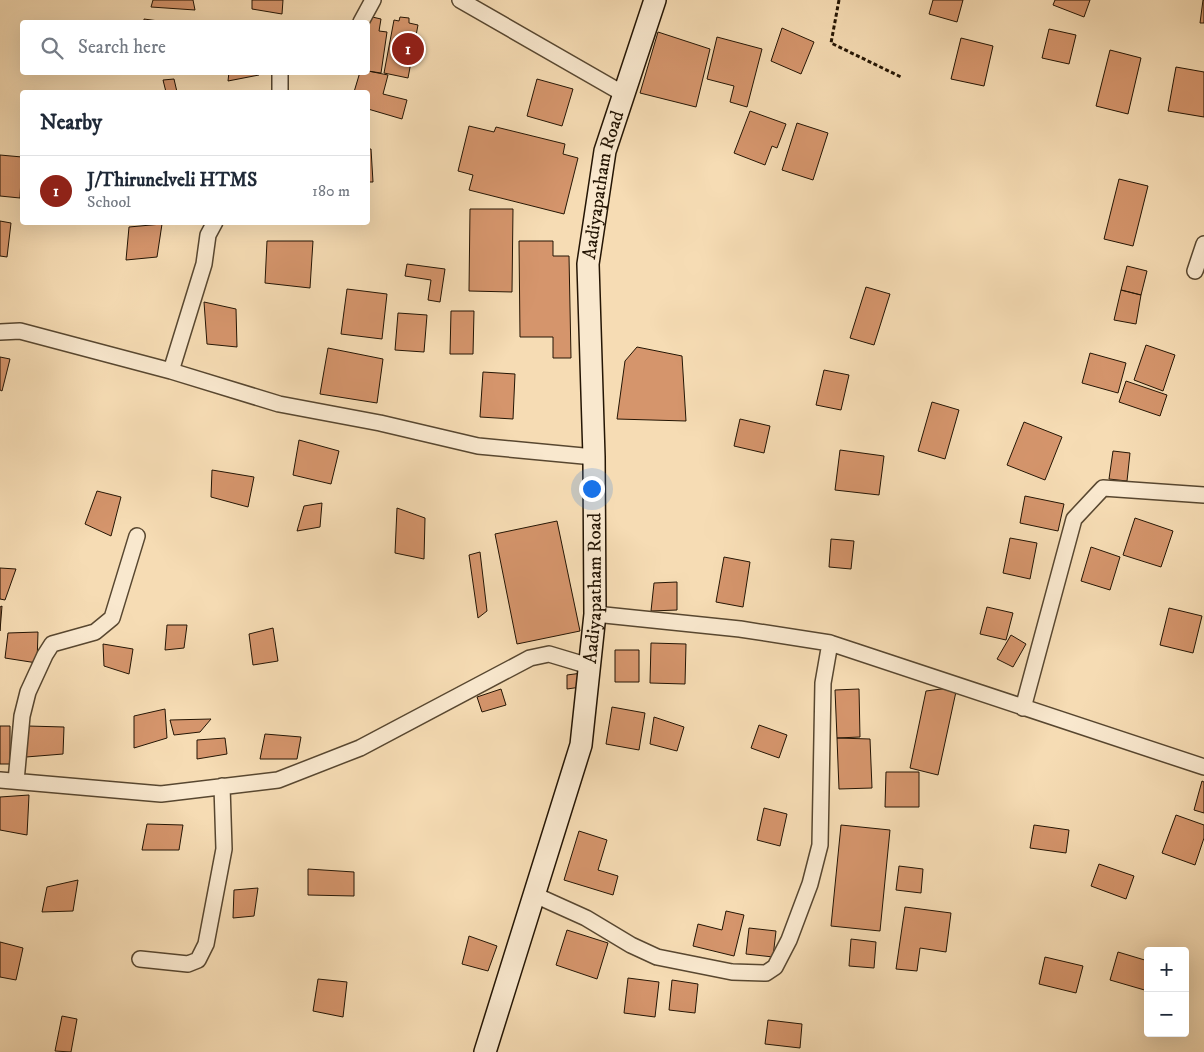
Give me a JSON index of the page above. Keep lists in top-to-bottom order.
{
  "streets": {
    "street": ["Aadiyapatham Road"]
  },
  "page": {
    "search": "Search here",
    "pins": "1",
    "heading": "Nearby",
    "list": [
      {
        "mark": "1",
        "name": "J/Thirunelveli HTMS",
        "note": "School",
        "value": "180 m"
      }
    ],
    "map_buttons": ["+", "−"]
  }
}
